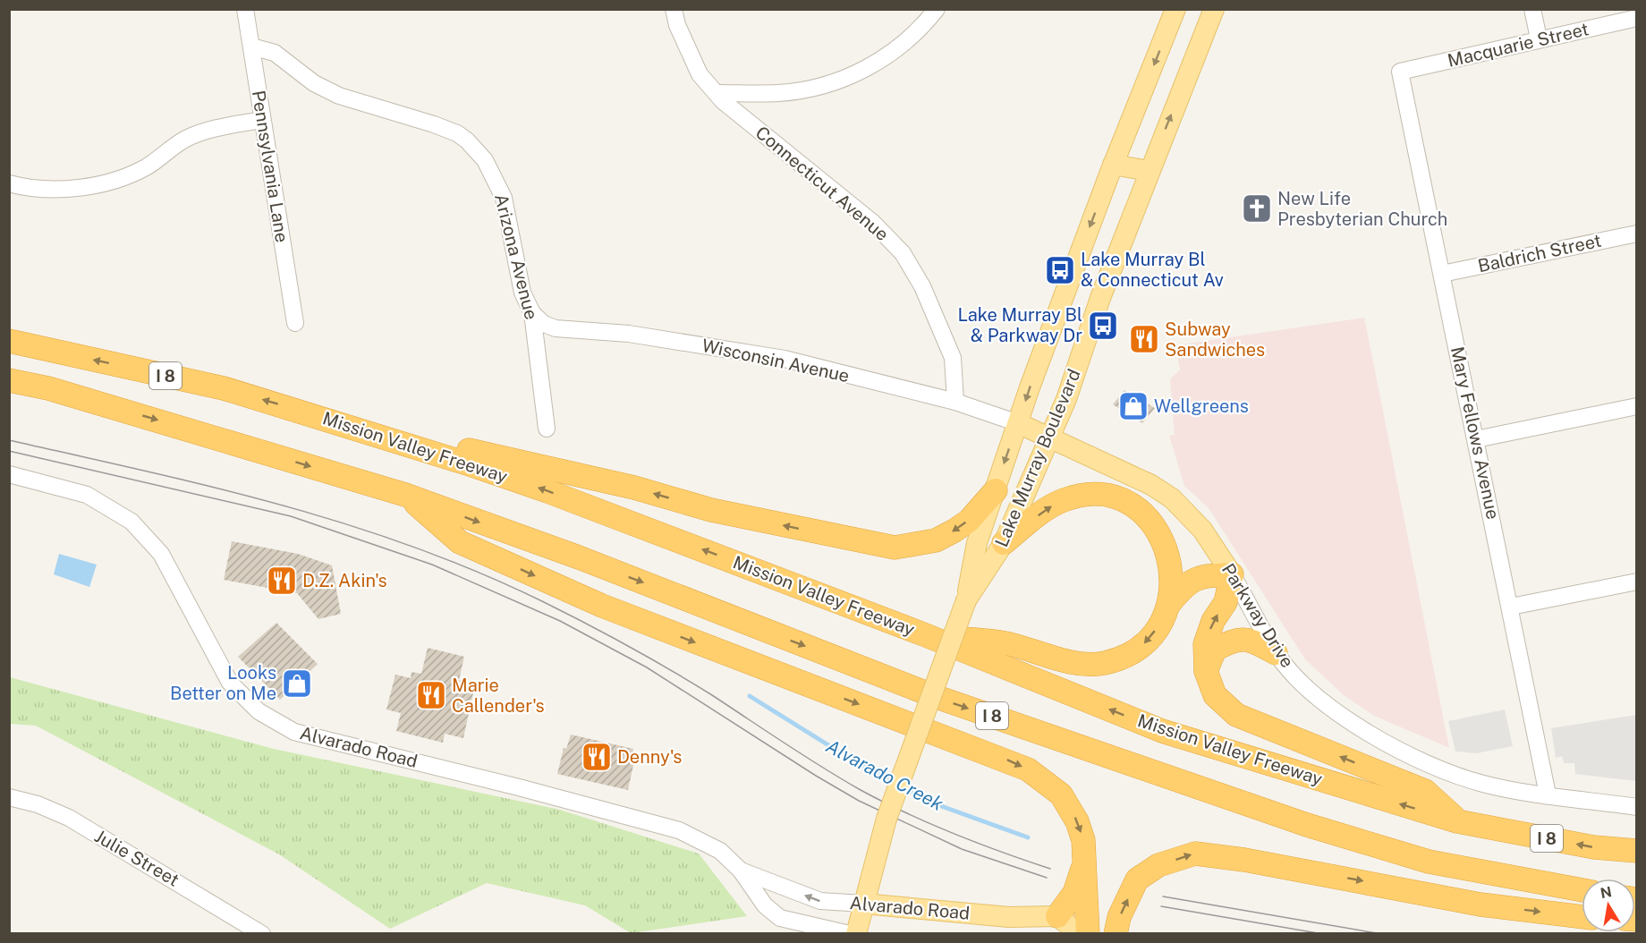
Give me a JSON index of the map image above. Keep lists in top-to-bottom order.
{
  "streets": {
    "highway": ["I 8", "Mission Valley Freeway"],
    "main road": ["Lake Murray Boulevard", "Parkway Drive", "Alvarado Road"],
    "street": [
      "Macquarie Street",
      "Pennsylvania Lane",
      "Connecticut Avenue",
      "Baldrich Street",
      "Arizona Avenue",
      "Wisconsin Avenue",
      "Mary Fellows Avenue",
      "Julie Street"
    ]
  },
  "crossings": [
    ["Macquarie Street", "Mary Fellows Avenue"],
    ["Pennsylvania Lane", "Arizona Avenue"],
    ["Connecticut Avenue", "Wisconsin Avenue"],
    ["Baldrich Street", "Mary Fellows Avenue"],
    ["Arizona Avenue", "Wisconsin Avenue"],
    ["Wisconsin Avenue", "Lake Murray Boulevard"],
    ["Wisconsin Avenue", "Parkway Drive"],
    ["Mary Fellows Avenue", "Parkway Drive"],
    ["Lake Murray Boulevard", "Parkway Drive"],
    ["Lake Murray Boulevard", "Alvarado Road"]
  ],
  "water": ["Alvarado Creek"],
  "places": {
    "church": ["New Life Presbyterian Church"],
    "bus stop": ["Lake Murray Bl & Connecticut Av", "Lake Murray Bl & Parkway Dr"],
    "restaurant": [
      "Subway Sandwiches",
      "D.Z. Akin's",
      "Marie Callender's",
      "Denny's"
    ],
    "shop": ["Wellgreens", "Looks Better on Me"]
  },
  "north": "top"
}
